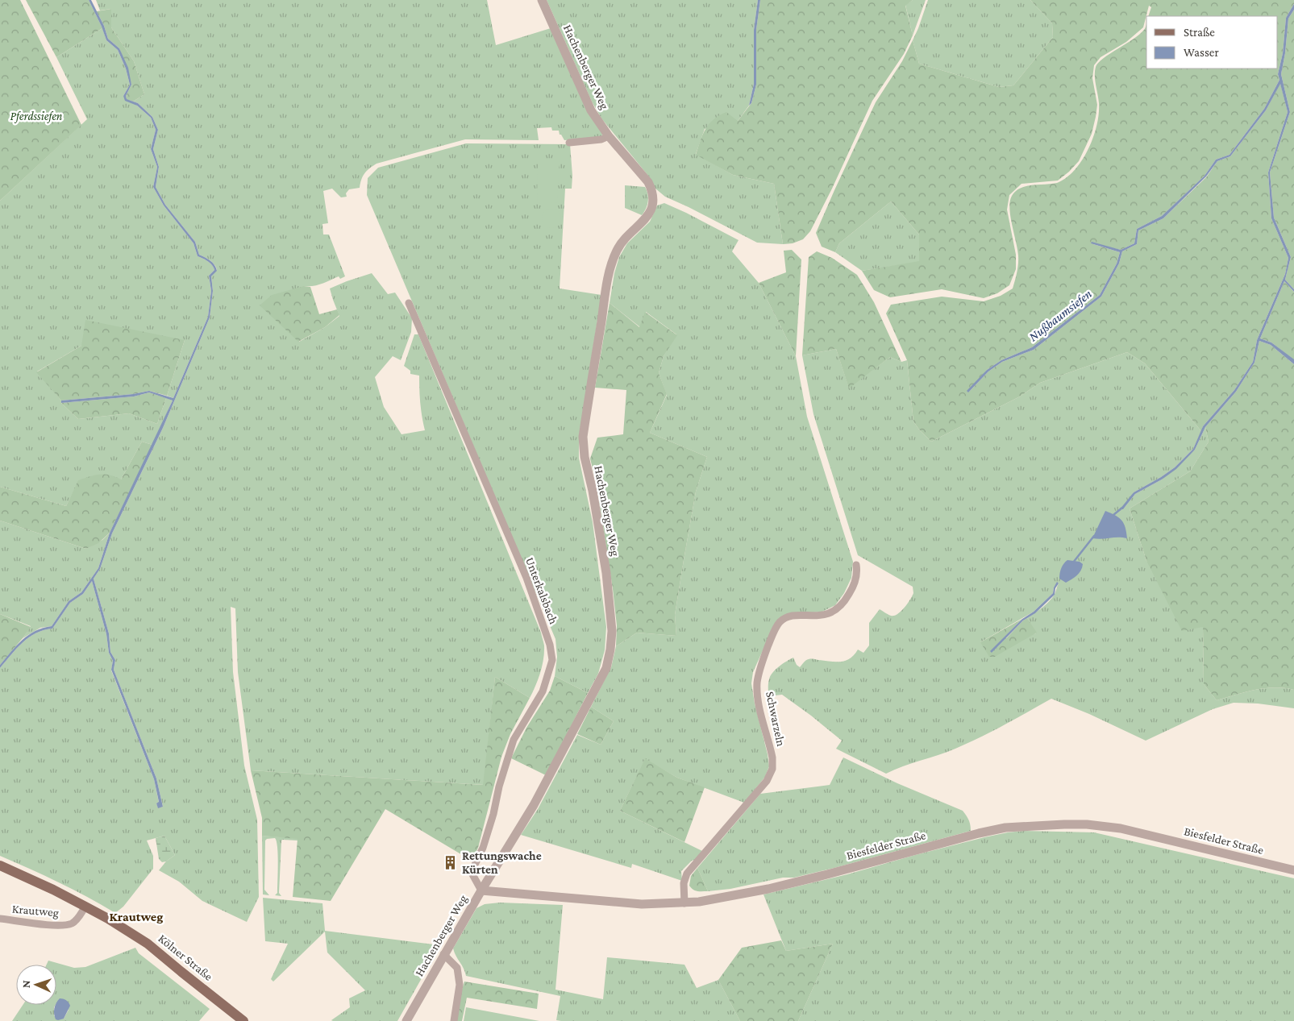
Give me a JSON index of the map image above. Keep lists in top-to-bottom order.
{
  "streets": {
    "main road": ["Kölner Straße"],
    "street": [
      "Hachenberger Weg",
      "Unterkalsbach",
      "Schwarzeln",
      "Biesfelder Straße",
      "Krautweg"
    ]
  },
  "crossings": [
    ["Hachenberger Weg", "Unterkalsbach"],
    ["Hachenberger Weg", "Biesfelder Straße"],
    ["Unterkalsbach", "Biesfelder Straße"],
    ["Schwarzeln", "Biesfelder Straße"],
    ["Krautweg", "Kölner Straße"]
  ],
  "districts": ["Krautweg"],
  "water": ["Nußbaumsiefen"],
  "parks": ["Pferdssiefen"],
  "places": {
    "building": ["Rettungswache Kürten"]
  },
  "legend": ["Straße", "Wasser"],
  "north": "left"
}
